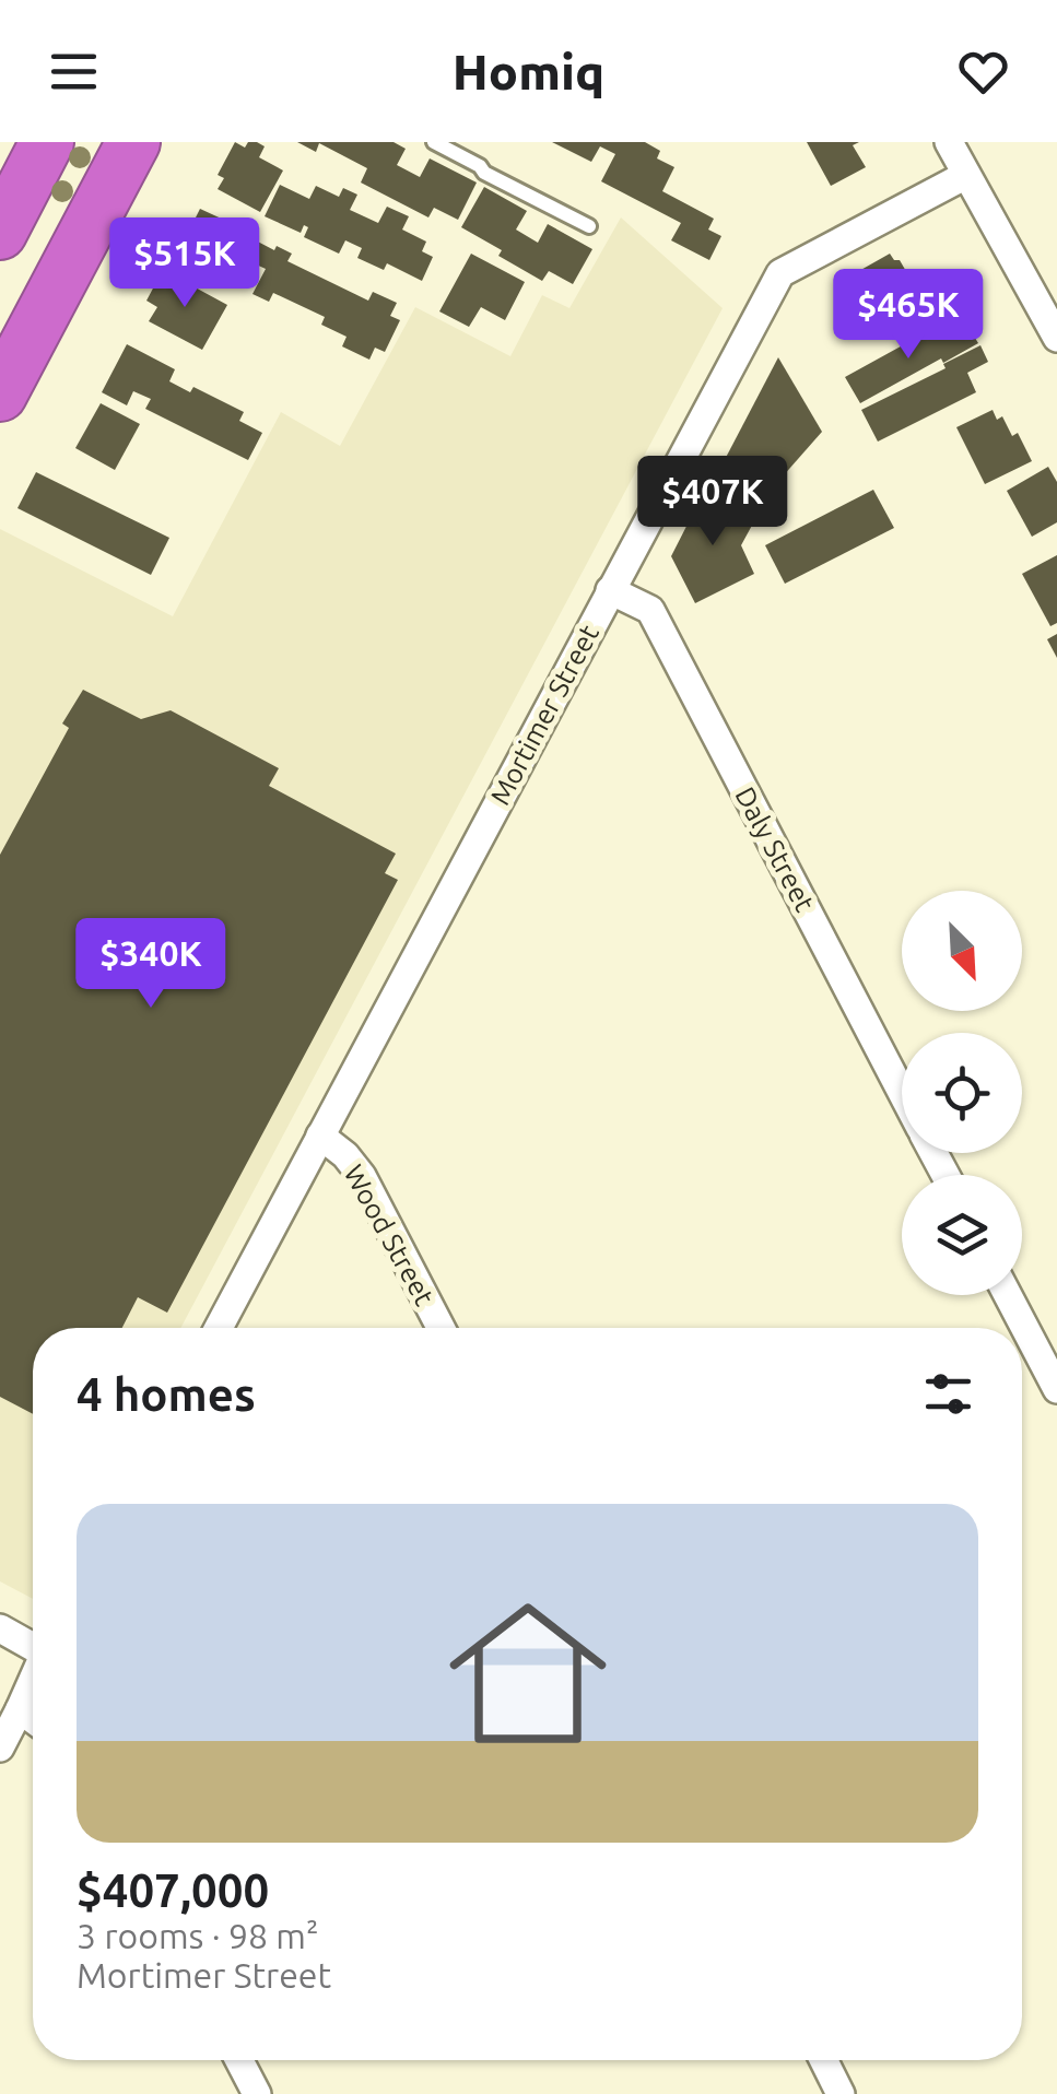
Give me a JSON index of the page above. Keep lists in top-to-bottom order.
{
  "streets": {
    "street": ["Mortimer Street", "Daly Street", "Wood Street"]
  },
  "crossings": [
    ["Mortimer Street", "Daly Street"],
    ["Mortimer Street", "Wood Street"]
  ],
  "north": "bottom right",
  "page": {
    "header": "Homiq",
    "price": [
      "$515K",
      "$465K",
      "$407K",
      "$340K"
    ],
    "heading": "4 homes",
    "list": [
      {
        "name": "$407,000",
        "note": "3 rooms · 98 m² · Mortimer Street"
      }
    ]
  }
}
